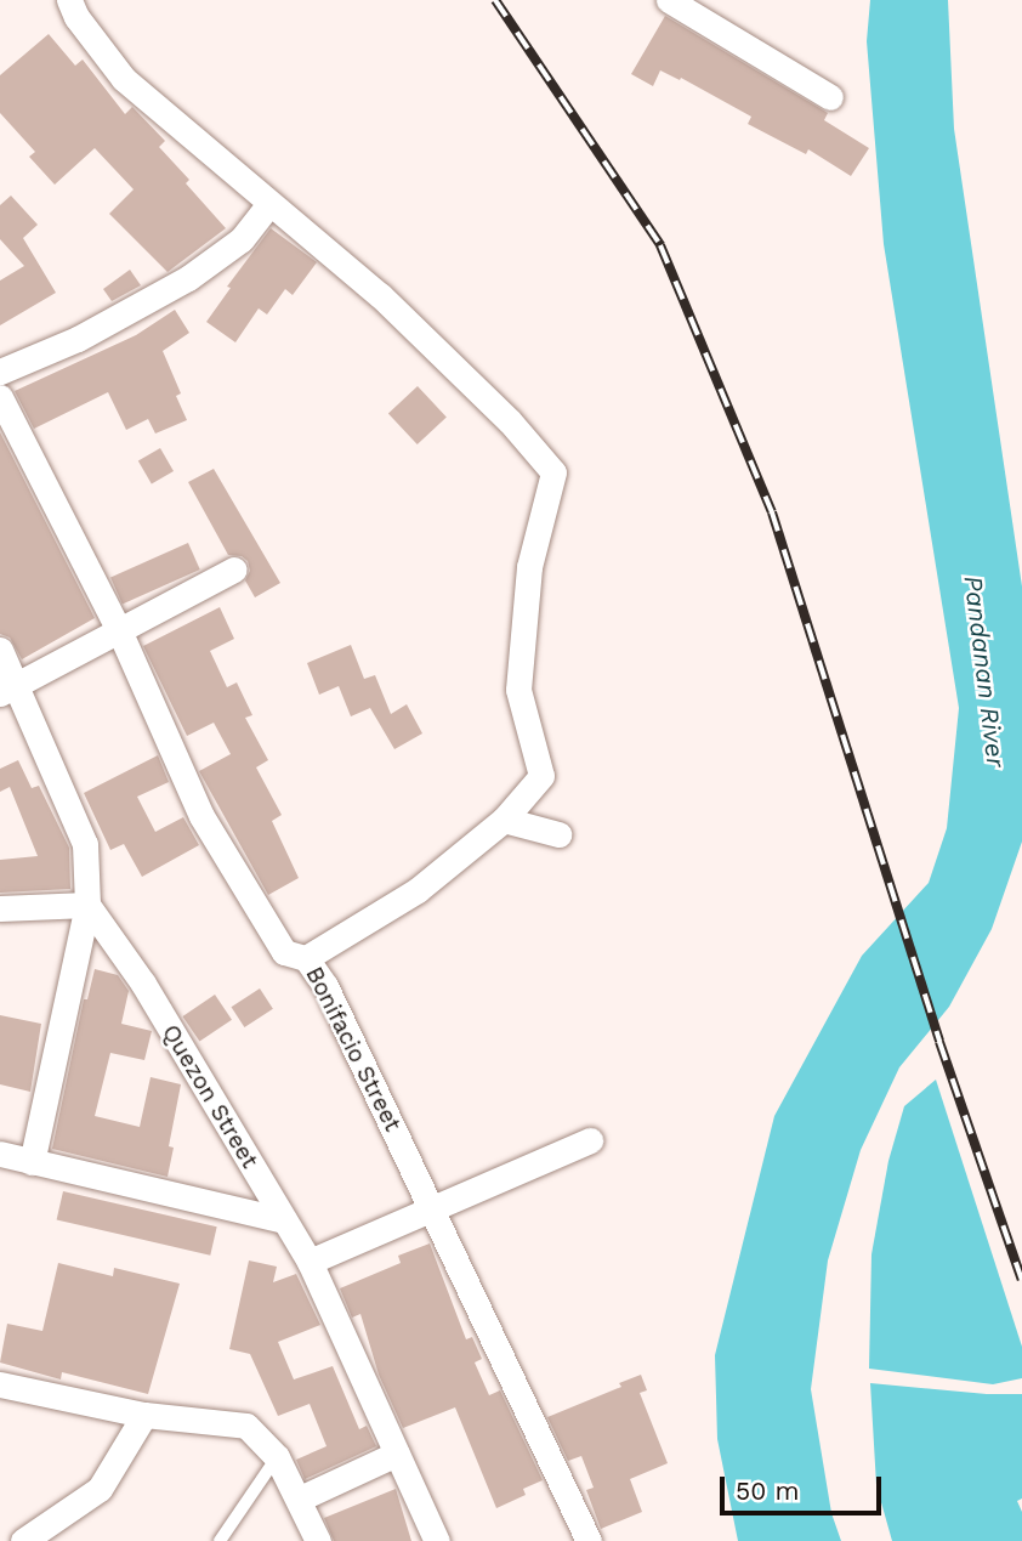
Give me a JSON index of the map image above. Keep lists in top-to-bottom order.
{
  "streets": {
    "street": ["Bonifacio Street", "Quezon Street"]
  },
  "water": ["Pandanan River"],
  "scale_bar": "50 m"
}
